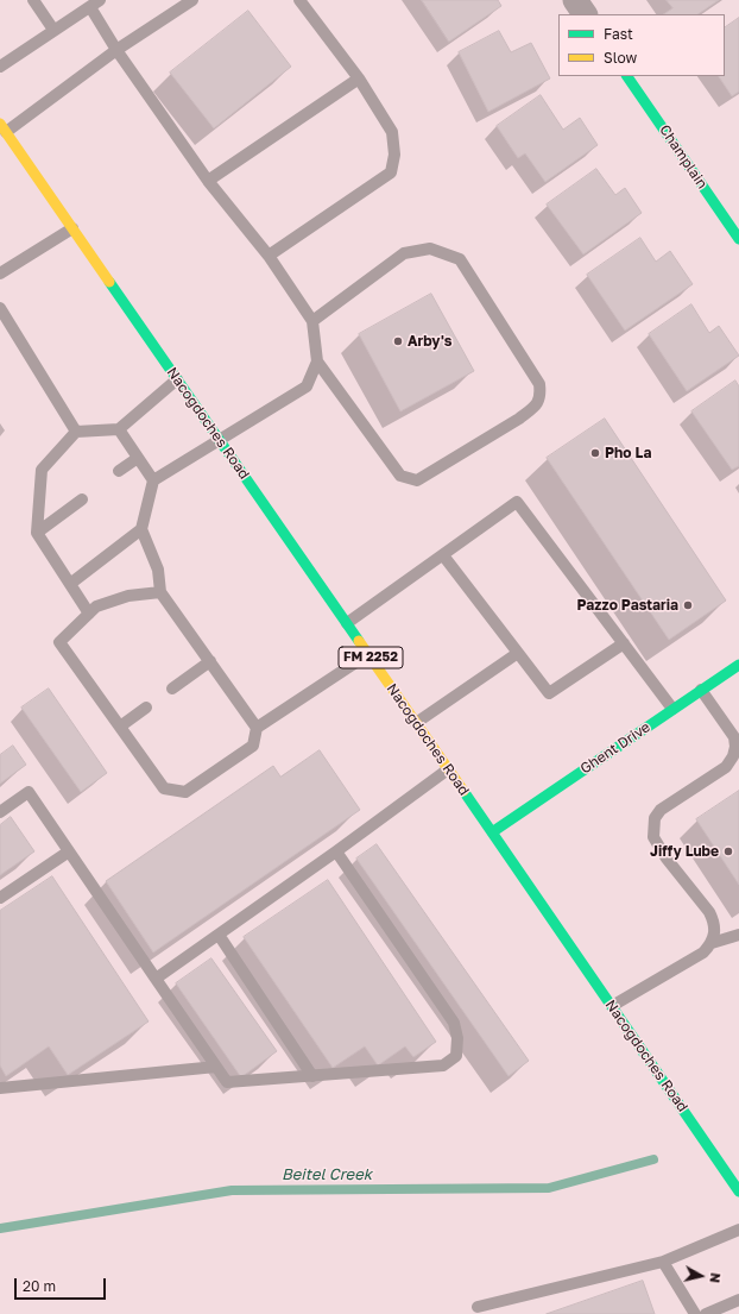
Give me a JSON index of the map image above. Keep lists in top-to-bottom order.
{
  "streets": {
    "main road": [
      "Champlain",
      "Nacogdoches Road",
      "FM 2252",
      "Ghent Drive"
    ]
  },
  "crossings": [
    ["Nacogdoches Road", "Ghent Drive"]
  ],
  "water": ["Beitel Creek"],
  "places": [
    "Arby's",
    "Pho La",
    "Pazzo Pastaria",
    "Jiffy Lube"
  ],
  "legend": ["Fast", "Slow"],
  "scale_bar": "20 m",
  "north": "right"
}
